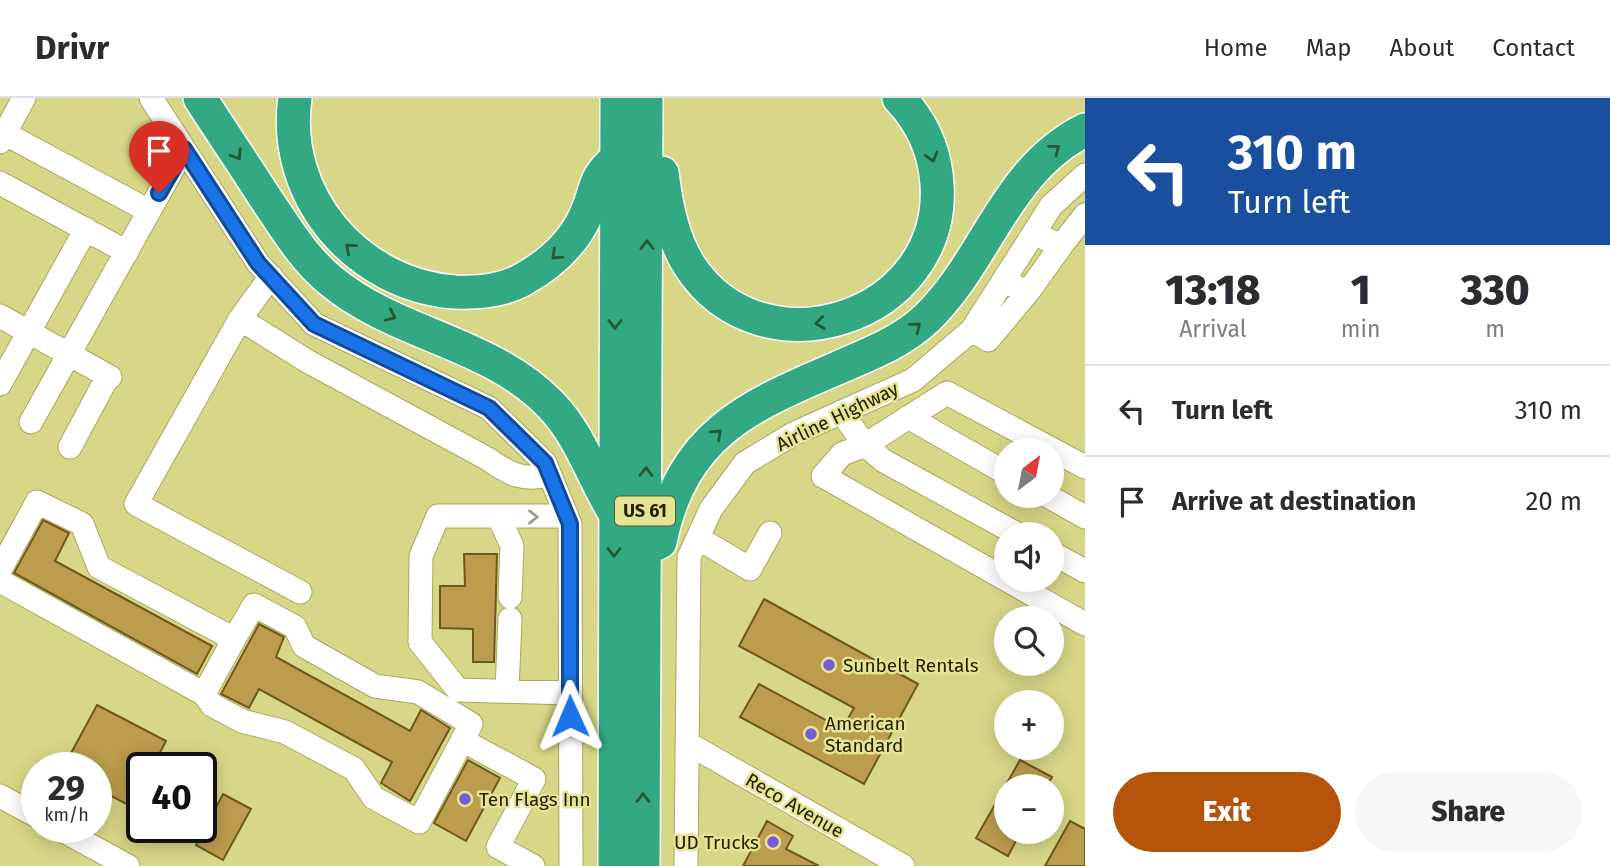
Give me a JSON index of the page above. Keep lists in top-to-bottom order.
{
  "streets": {
    "highway": ["US 61"],
    "street": ["Airline Highway", "Reco Avenue"]
  },
  "crossings": [
    ["Airline Highway", "Reco Avenue"]
  ],
  "places": [
    "Sunbelt Rentals",
    "American Standard",
    "Ten Flags Inn",
    "UD Trucks"
  ],
  "north": "top right",
  "page": {
    "header": "Drivr",
    "nav": [
      "Home",
      "Map",
      "About",
      "Contact"
    ],
    "turn": ["310 m", "Turn left"],
    "eta": [
      "13:18",
      "Arrival",
      "1",
      "min",
      "330",
      "m"
    ],
    "list": [
      {
        "name": "Turn left",
        "value": "310 m"
      },
      {
        "name": "Arrive at destination",
        "value": "20 m"
      }
    ],
    "map_buttons": ["+", "−"],
    "speed": "29 km/h",
    "limit": "40",
    "buttons": ["Exit", "Share"]
  }
}
